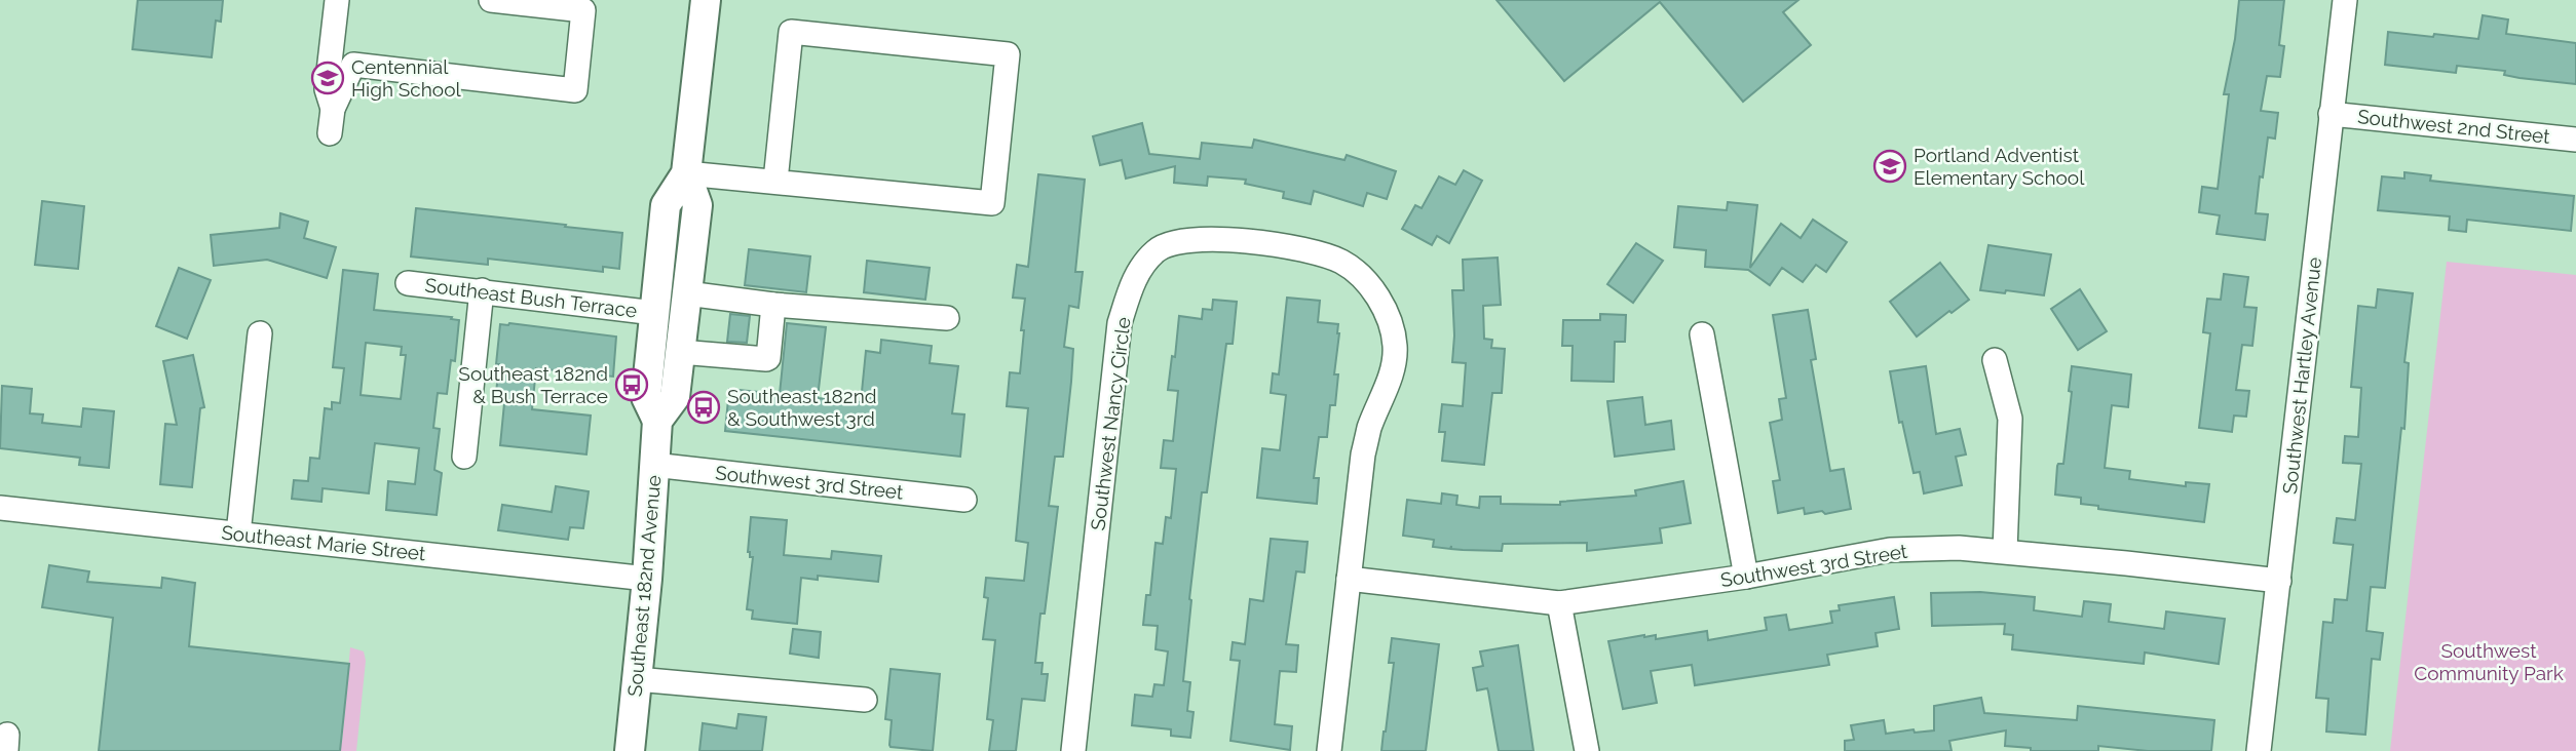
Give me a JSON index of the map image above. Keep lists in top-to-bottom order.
{
  "streets": {
    "main road": ["Southeast 182nd Avenue"],
    "street": [
      "Southwest 2nd Street",
      "Southeast Bush Terrace",
      "Southwest Hartley Avenue",
      "Southwest Nancy Circle",
      "Southwest 3rd Street",
      "Southeast Marie Street"
    ]
  },
  "crossings": [
    ["Southwest 2nd Street", "Southwest Hartley Avenue"],
    ["Southeast Bush Terrace", "Southeast 182nd Avenue"],
    ["Southwest Hartley Avenue", "Southwest 3rd Street"],
    ["Southwest Nancy Circle", "Southwest 3rd Street"],
    ["Southwest 3rd Street", "Southeast 182nd Avenue"],
    ["Southeast Marie Street", "Southeast 182nd Avenue"]
  ],
  "parks": ["Southwest Community Park"],
  "places": {
    "school or university": ["Centennial High School", "Portland Adventist Elementary School"],
    "bus stop": ["Southeast 182nd & Bush Terrace", "Southeast 182nd & Southwest 3rd"]
  }
}
